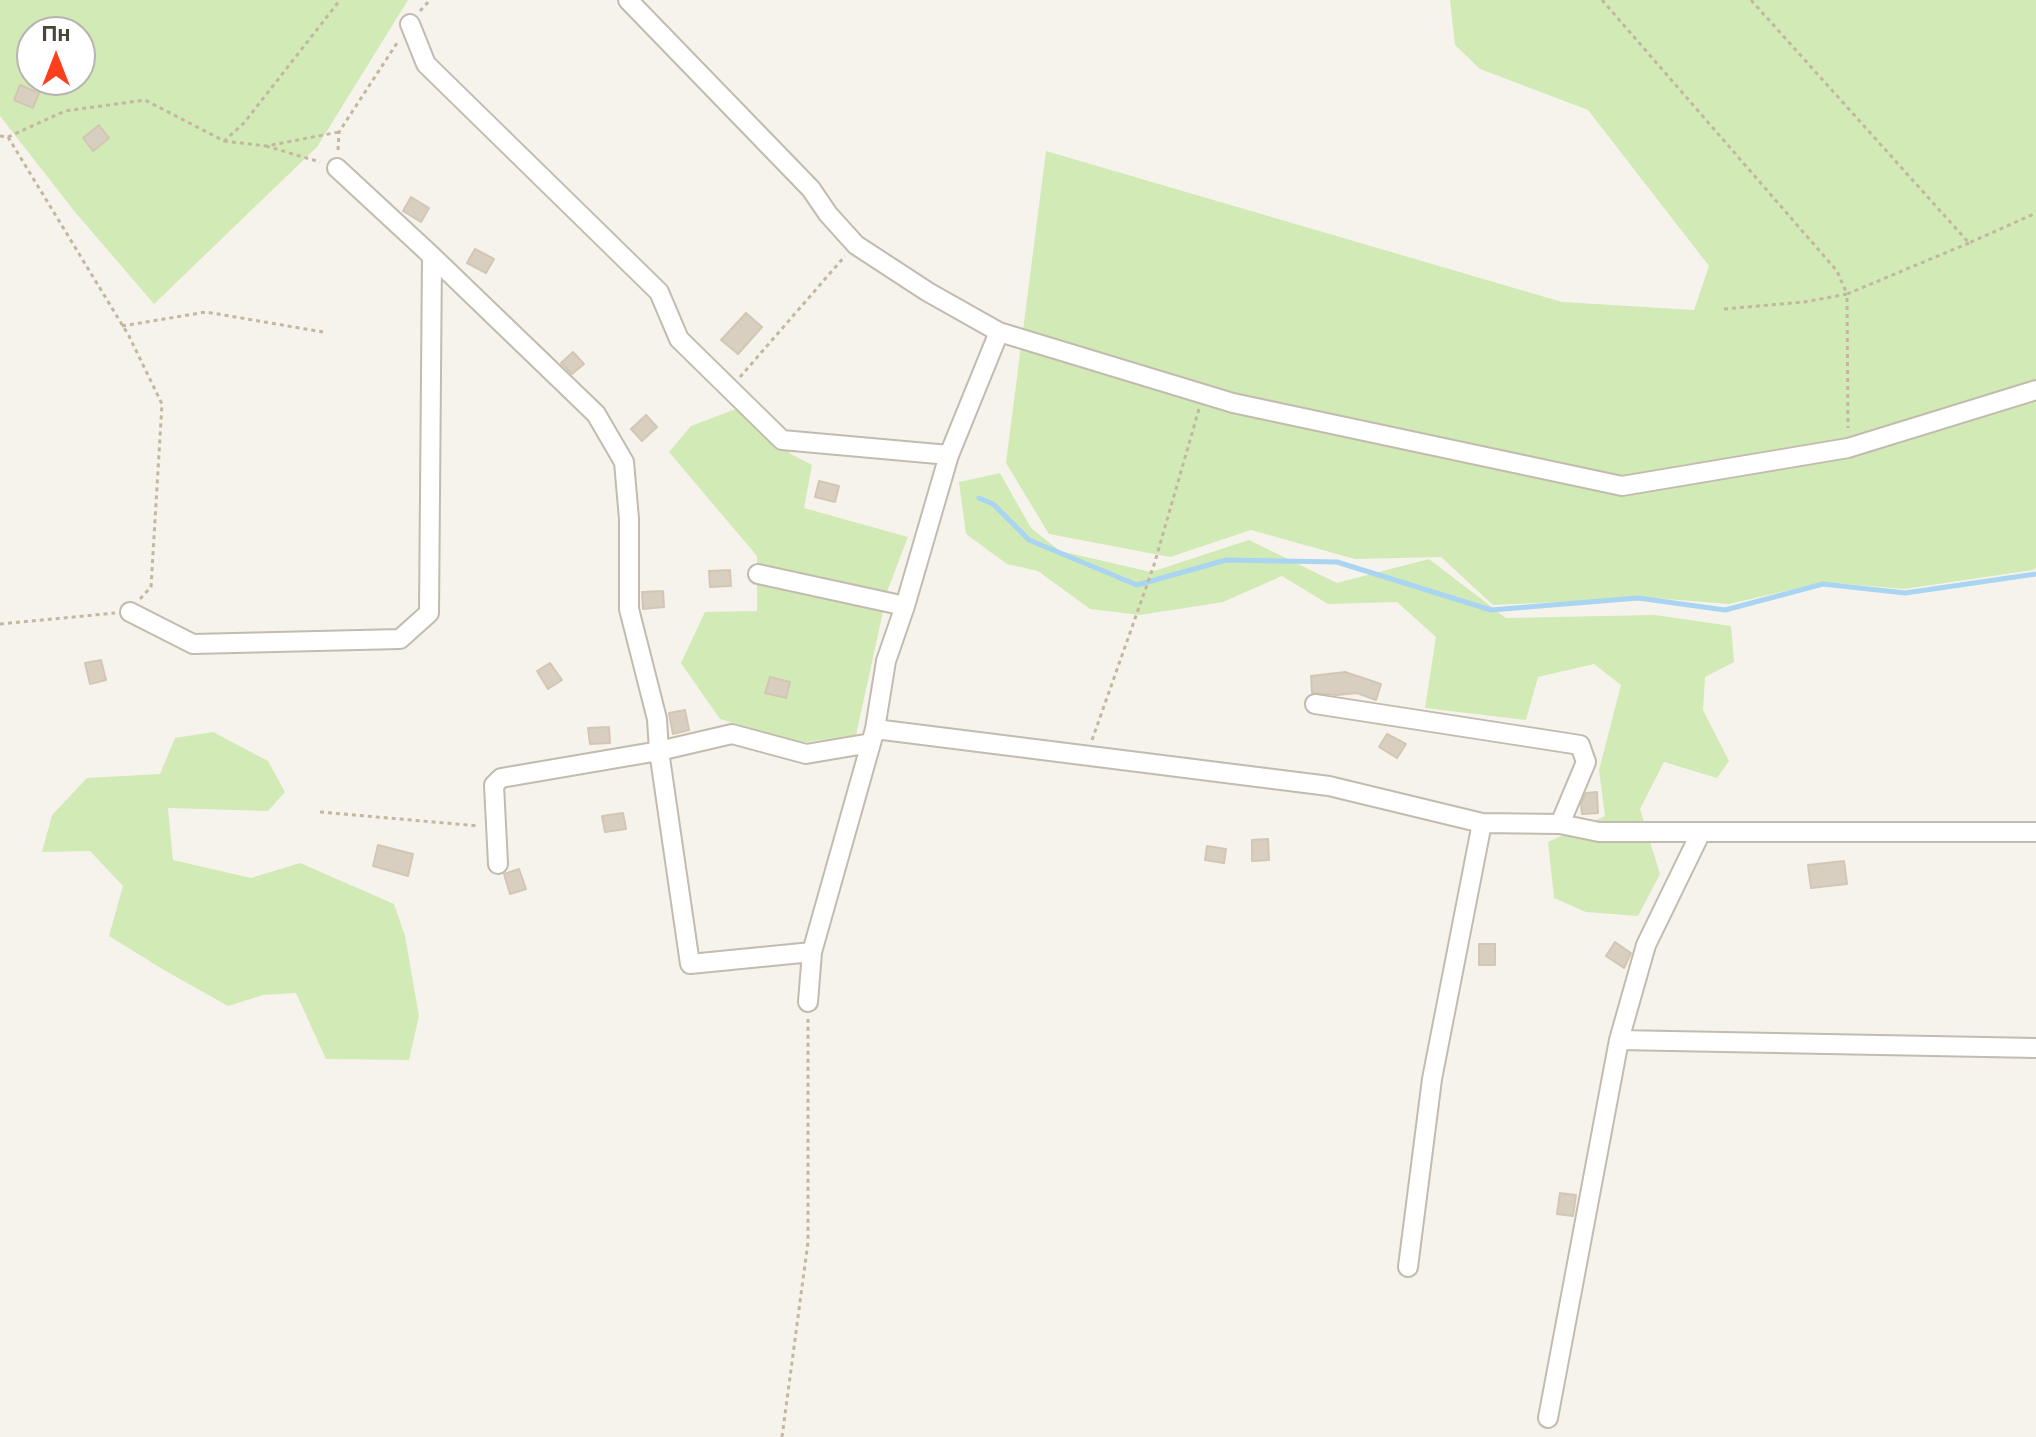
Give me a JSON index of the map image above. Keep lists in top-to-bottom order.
{
  "north": "top"
}
